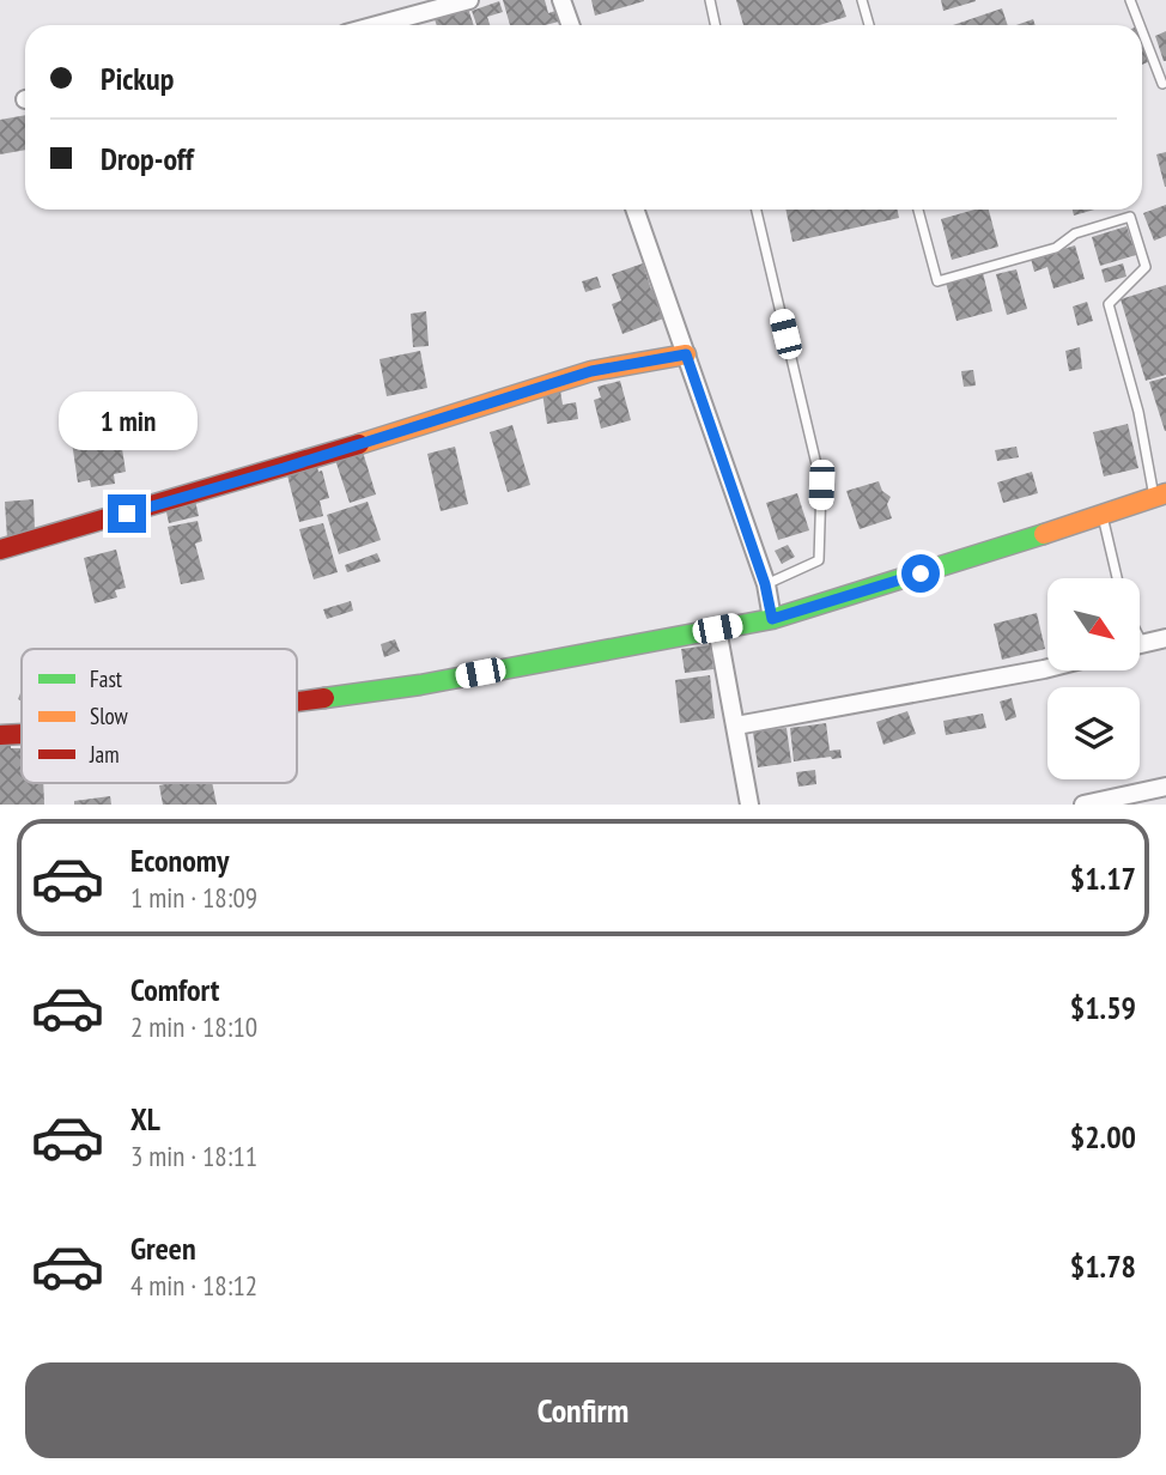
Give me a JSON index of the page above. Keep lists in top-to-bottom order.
{
  "legend": ["Fast", "Slow", "Jam"],
  "north": "bottom right",
  "page": {
    "banner": ["Pickup", "Drop-off"],
    "bubble": "1 min",
    "list": [
      {
        "name": "Economy",
        "note": "1 min · 18:09",
        "value": "$1.17"
      },
      {
        "name": "Comfort",
        "note": "2 min · 18:10",
        "value": "$1.59"
      },
      {
        "name": "XL",
        "note": "3 min · 18:11",
        "value": "$2.00"
      },
      {
        "name": "Green",
        "note": "4 min · 18:12",
        "value": "$1.78"
      }
    ],
    "buttons": "Confirm"
  }
}
